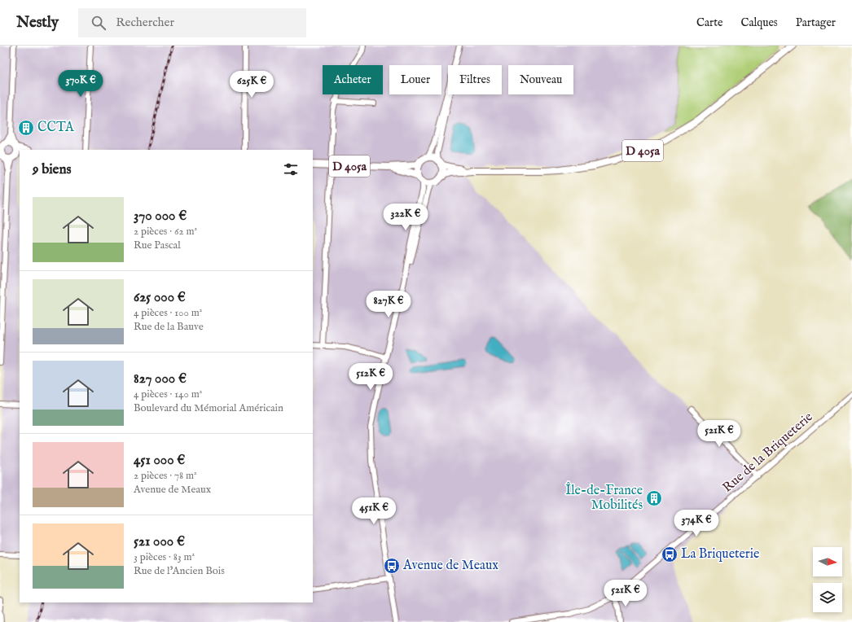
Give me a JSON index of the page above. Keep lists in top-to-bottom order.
{
  "streets": {
    "main road": ["D 405a"],
    "street": ["Rue de la Briqueterie"]
  },
  "places": {
    "building": ["CCTA", "Île-de-France Mobilités"],
    "bus stop": ["La Briqueterie", "Avenue de Meaux"]
  },
  "north": "right",
  "page": {
    "header": "Nestly",
    "search": "Rechercher",
    "nav": ["Carte", "Calques", "Partager"],
    "chip": [
      "Acheter",
      "Louer",
      "Filtres",
      "Nouveau"
    ],
    "price": [
      "370K €",
      "625K €",
      "322K €",
      "827K €",
      "512K €",
      "521K €",
      "451K €",
      "374K €",
      "521K €"
    ],
    "heading": "9 biens",
    "list": [
      {
        "name": "370 000 €",
        "note": "2 pièces · 62 m² · Rue Pascal"
      },
      {
        "name": "625 000 €",
        "note": "4 pièces · 100 m² · Rue de la Bauve"
      },
      {
        "name": "827 000 €",
        "note": "4 pièces · 140 m² · Boulevard du Mémorial Américain"
      },
      {
        "name": "451 000 €",
        "note": "2 pièces · 78 m² · Avenue de Meaux"
      },
      {
        "name": "521 000 €",
        "note": "3 pièces · 83 m² · Rue de l'Ancien Bois"
      }
    ]
  }
}
